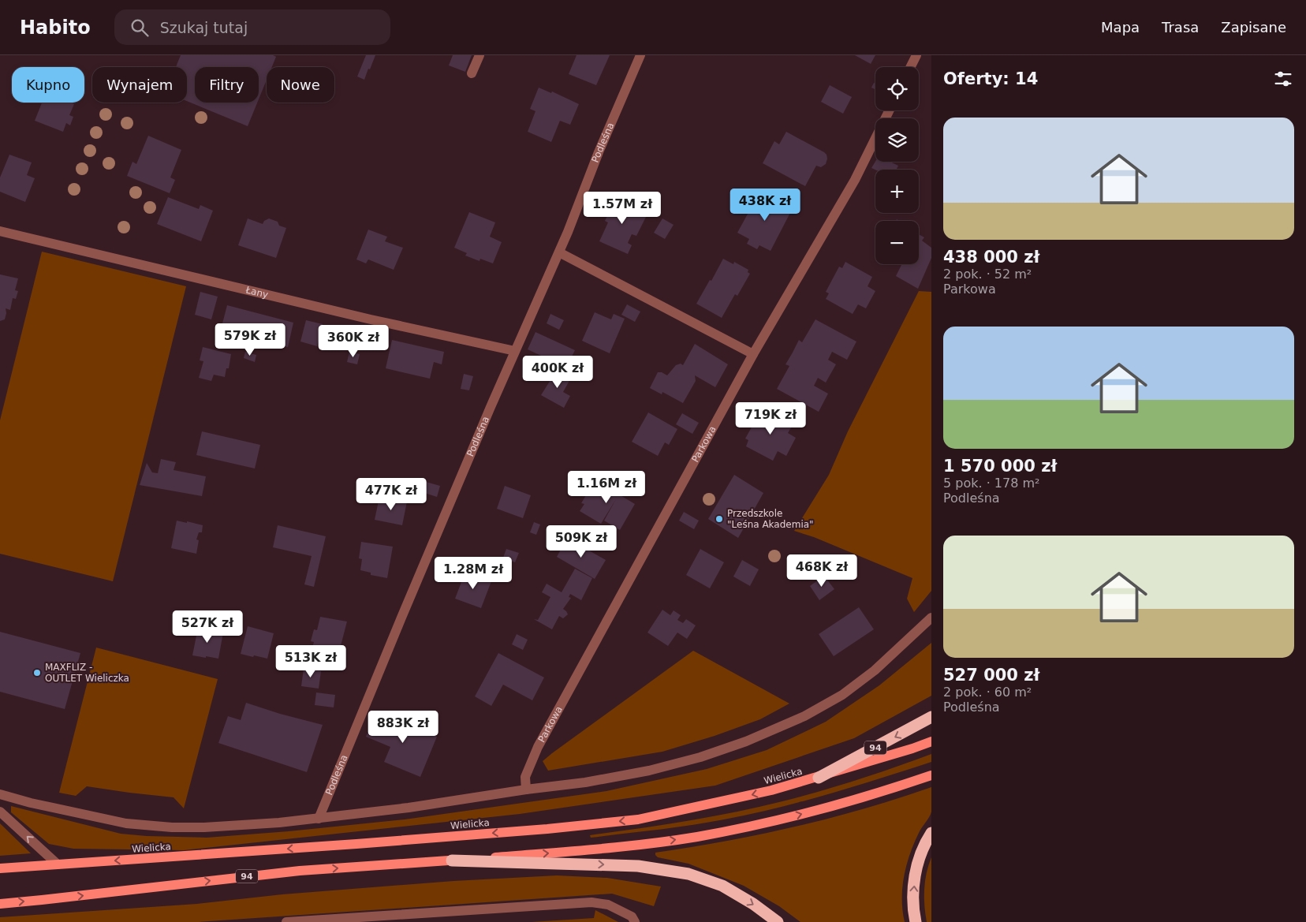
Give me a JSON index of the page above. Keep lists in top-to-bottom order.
{
  "streets": {
    "highway": ["94"],
    "main road": ["Wielicka"],
    "street": ["Podleśna", "Łany", "Parkowa"]
  },
  "crossings": [
    ["Podleśna", "Łany"],
    ["94", "Wielicka"]
  ],
  "places": ["Przedszkole \"Leśna Akademia\"", "MAXFLIZ - OUTLET Wieliczka"],
  "page": {
    "header": "Habito",
    "search": "Szukaj tutaj",
    "nav": ["Mapa", "Trasa", "Zapisane"],
    "heading": "Oferty: 14",
    "map_buttons": ["+", "−"],
    "chip": [
      "Kupno",
      "Wynajem",
      "Filtry",
      "Nowe"
    ],
    "list": [
      {
        "name": "438 000 zł",
        "note": "2 pok. · 52 m² · Parkowa"
      },
      {
        "name": "1 570 000 zł",
        "note": "5 pok. · 178 m² · Podleśna"
      },
      {
        "name": "527 000 zł",
        "note": "2 pok. · 60 m² · Podleśna"
      }
    ],
    "price": [
      "438K zł",
      "1.57M zł",
      "579K zł",
      "360K zł",
      "400K zł",
      "719K zł",
      "1.16M zł",
      "477K zł",
      "509K zł",
      "468K zł",
      "1.28M zł",
      "527K zł",
      "513K zł",
      "883K zł"
    ]
  }
}
